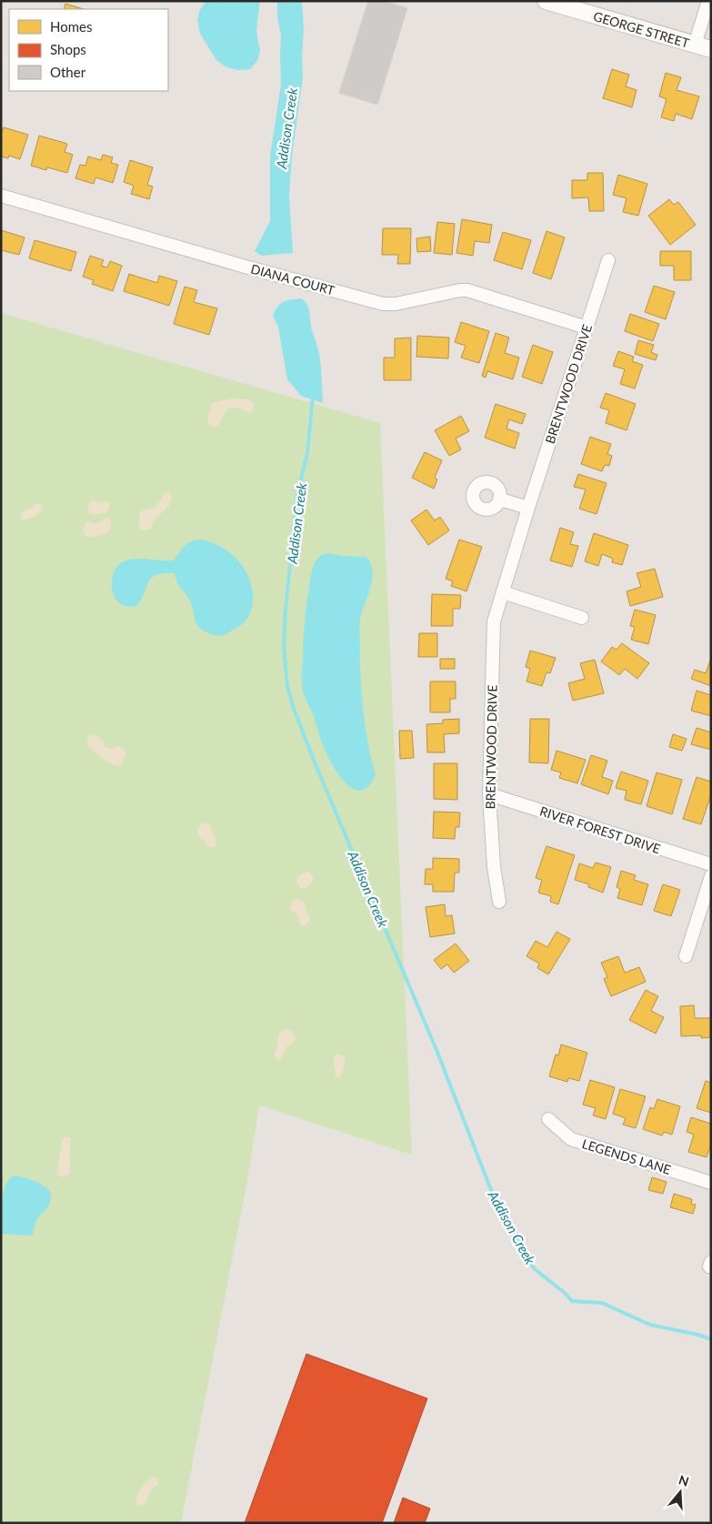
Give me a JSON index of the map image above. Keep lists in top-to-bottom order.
{
  "streets": {
    "street": [
      "GEORGE STREET",
      "DIANA COURT",
      "BRENTWOOD DRIVE",
      "RIVER FOREST DRIVE",
      "LEGENDS LANE"
    ]
  },
  "crossings": [
    ["DIANA COURT", "BRENTWOOD DRIVE"],
    ["BRENTWOOD DRIVE", "RIVER FOREST DRIVE"]
  ],
  "water": ["Addison Creek"],
  "legend": ["Homes", "Shops", "Other"],
  "north": "top"
}
